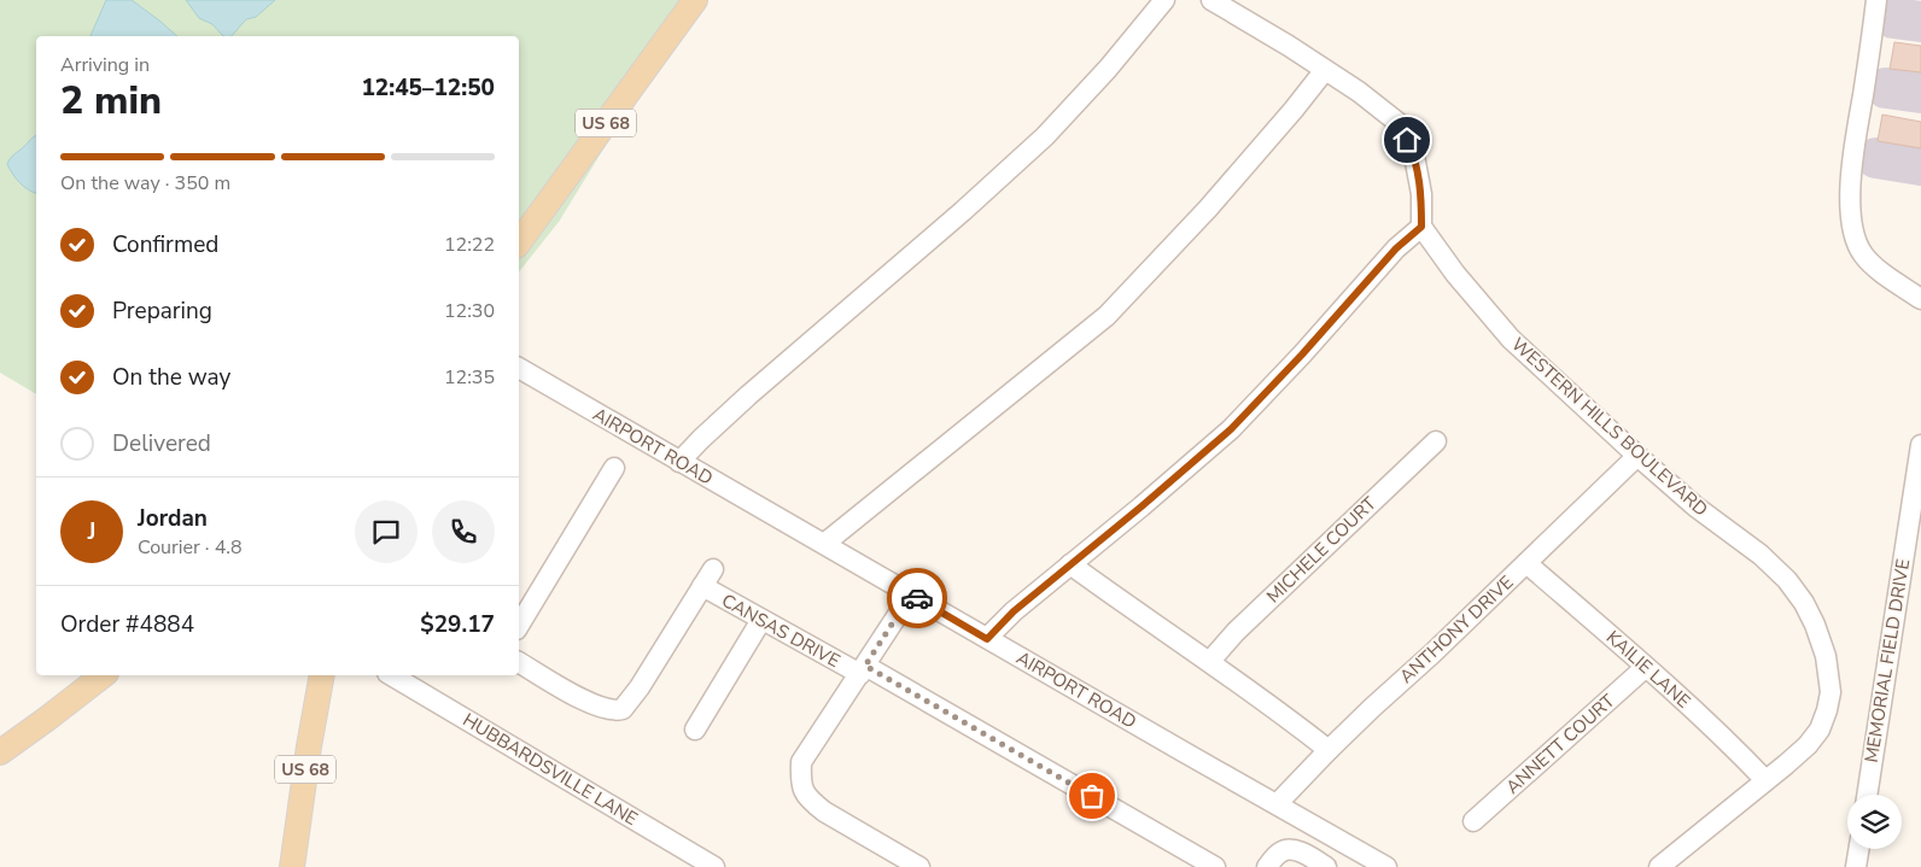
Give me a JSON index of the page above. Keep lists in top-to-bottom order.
{
  "streets": {
    "main road": ["US 68"],
    "street": [
      "WESTERN HILLS BOULEVARD",
      "AIRPORT ROAD",
      "MICHELE COURT",
      "ANTHONY DRIVE",
      "CANSAS DRIVE",
      "MEMORIAL FIELD DRIVE",
      "KAILIE LANE",
      "ANNETT COURT",
      "HUBBARDSVILLE LANE"
    ]
  },
  "crossings": [
    ["WESTERN HILLS BOULEVARD", "ANTHONY DRIVE"],
    ["WESTERN HILLS BOULEVARD", "KAILIE LANE"],
    ["AIRPORT ROAD", "ANTHONY DRIVE"],
    ["ANTHONY DRIVE", "KAILIE LANE"],
    ["KAILIE LANE", "ANNETT COURT"]
  ],
  "page": {
    "heading": ["2 min", "Arriving in", "12:45–12:50"],
    "panel": [
      "Jordan",
      "Courier · 4.8",
      "Order #4884",
      "$29.17"
    ],
    "bar": "On the way · 350 m",
    "list": [
      ["Confirmed", "12:22"],
      ["Preparing", "12:30"],
      ["On the way", "12:35"],
      "Delivered"
    ],
    "round": "J"
  }
}
